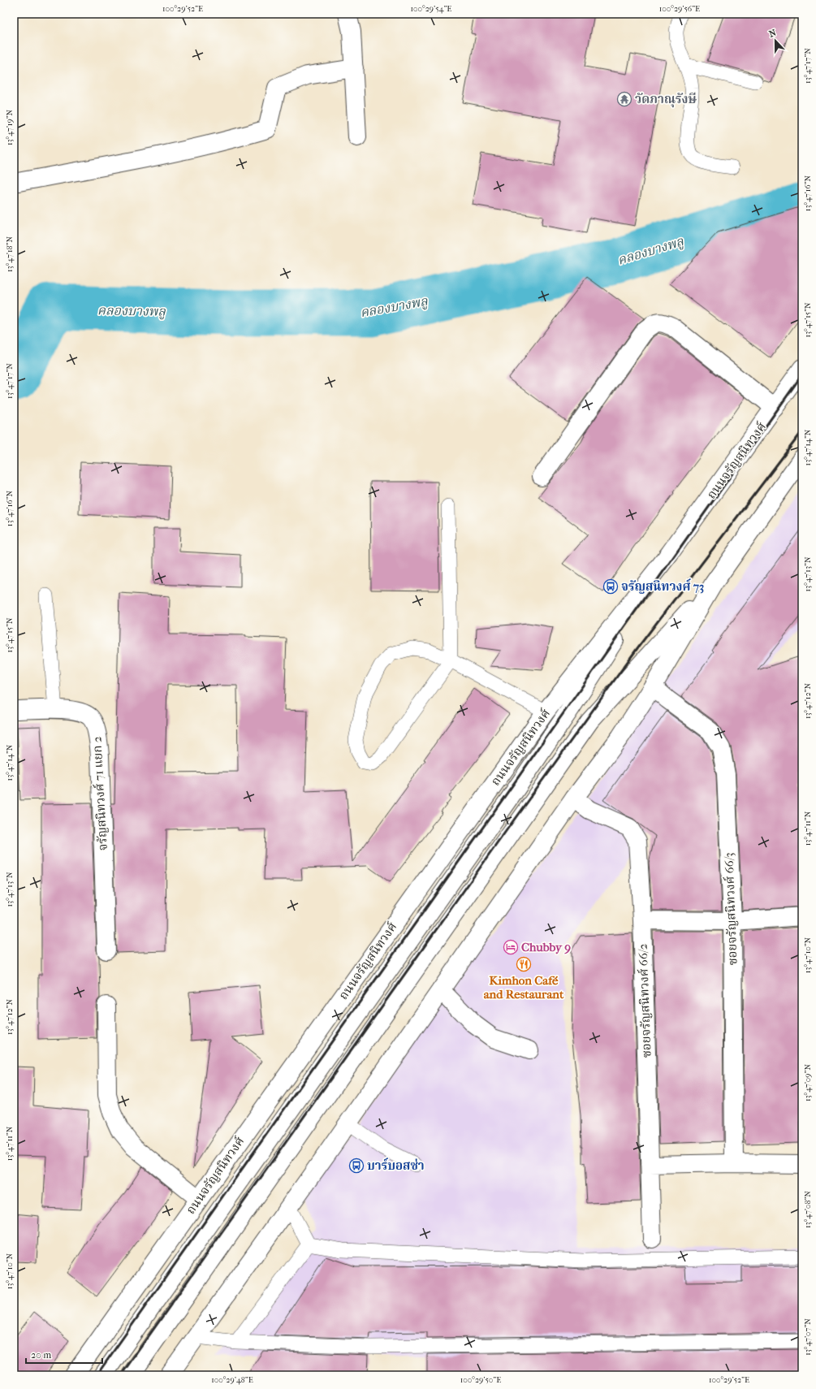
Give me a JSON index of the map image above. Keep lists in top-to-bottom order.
{
  "streets": {
    "main road": [
      "ถนนจรัญสนิทวงศ์",
      "จรัญสนิทวงศ์ 71 แยก 2",
      "ซอยจรัญสนิทวงศ์ 66/3",
      "ซอยจรัญสนิทวงศ์ 66/2"
    ]
  },
  "water": ["คลองบางพลู"],
  "places": {
    "temple": ["วัดภาณุรังษี"],
    "bus stop": ["จรัญสนิทวงศ์ 73", "บาร์บอสซ่า"],
    "hotel": ["Chubby 9"],
    "restaurant": ["Kimhon Café and Restaurant"]
  },
  "scale_bar": "20 m",
  "north": "top",
  "coordinates": [
    "100°29'52\"E",
    "100°29'54\"E",
    "100°29'56\"E",
    "13°47'17\"N",
    "13°47'19\"N",
    "13°47'16\"N",
    "13°47'18\"N",
    "13°47'15\"N",
    "13°47'14\"N",
    "13°47'13\"N",
    "13°47'12\"N",
    "13°47'11\"N",
    "13°47'10\"N",
    "13°47'09\"N",
    "13°47'08\"N",
    "13°47'07\"N",
    "100°29'48\"E",
    "100°29'50\"E"
  ]
}
